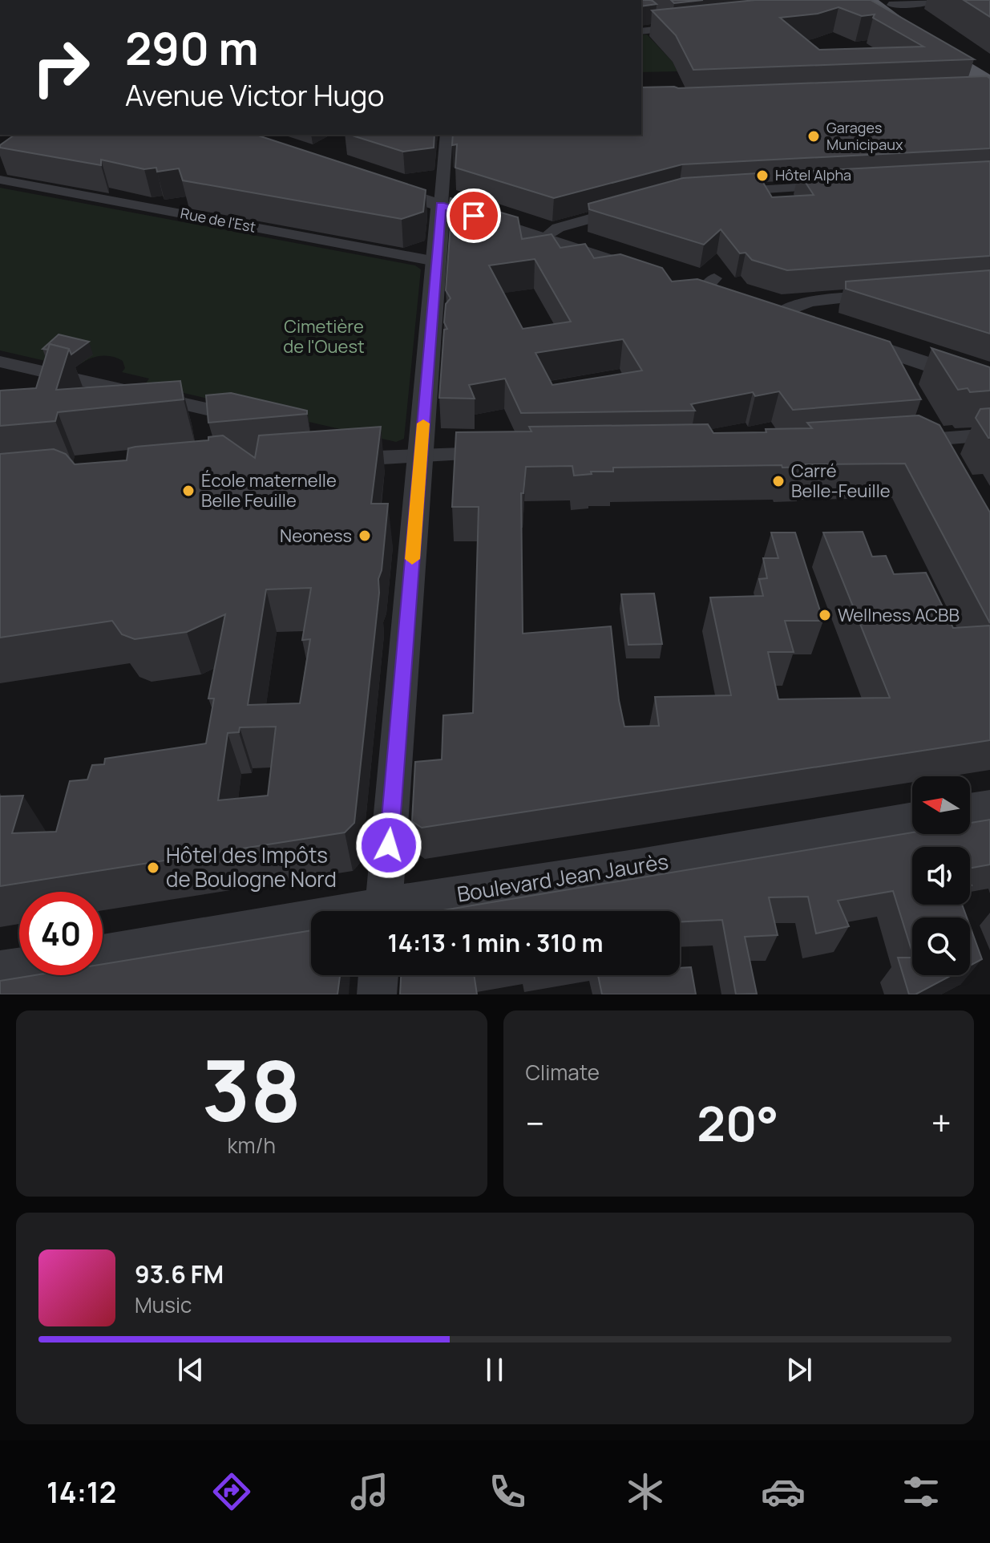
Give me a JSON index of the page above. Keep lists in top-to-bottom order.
{
  "streets": {
    "street": ["Rue de l'Est", "Boulevard Jean Jaurès"]
  },
  "parks": ["Cimetière de l'Ouest"],
  "places": [
    "Garages Municipaux",
    "Hôtel Alpha",
    "Carré Belle-Feuille",
    "École maternelle Belle Feuille",
    "Neoness",
    "Wellness ACBB",
    "Hôtel des Impôts de Boulogne Nord"
  ],
  "north": "left",
  "page": {
    "turn": ["290 m", "Avenue Victor Hugo"],
    "limit": "40",
    "trip": "14:13 · 1 min · 310 m",
    "tile": [
      ["38", "km/h"],
      "Climate"
    ],
    "heat": ["−", "20°", "+"],
    "song": ["93.6 FM", "Music"],
    "tabs": "14:12"
  }
}
